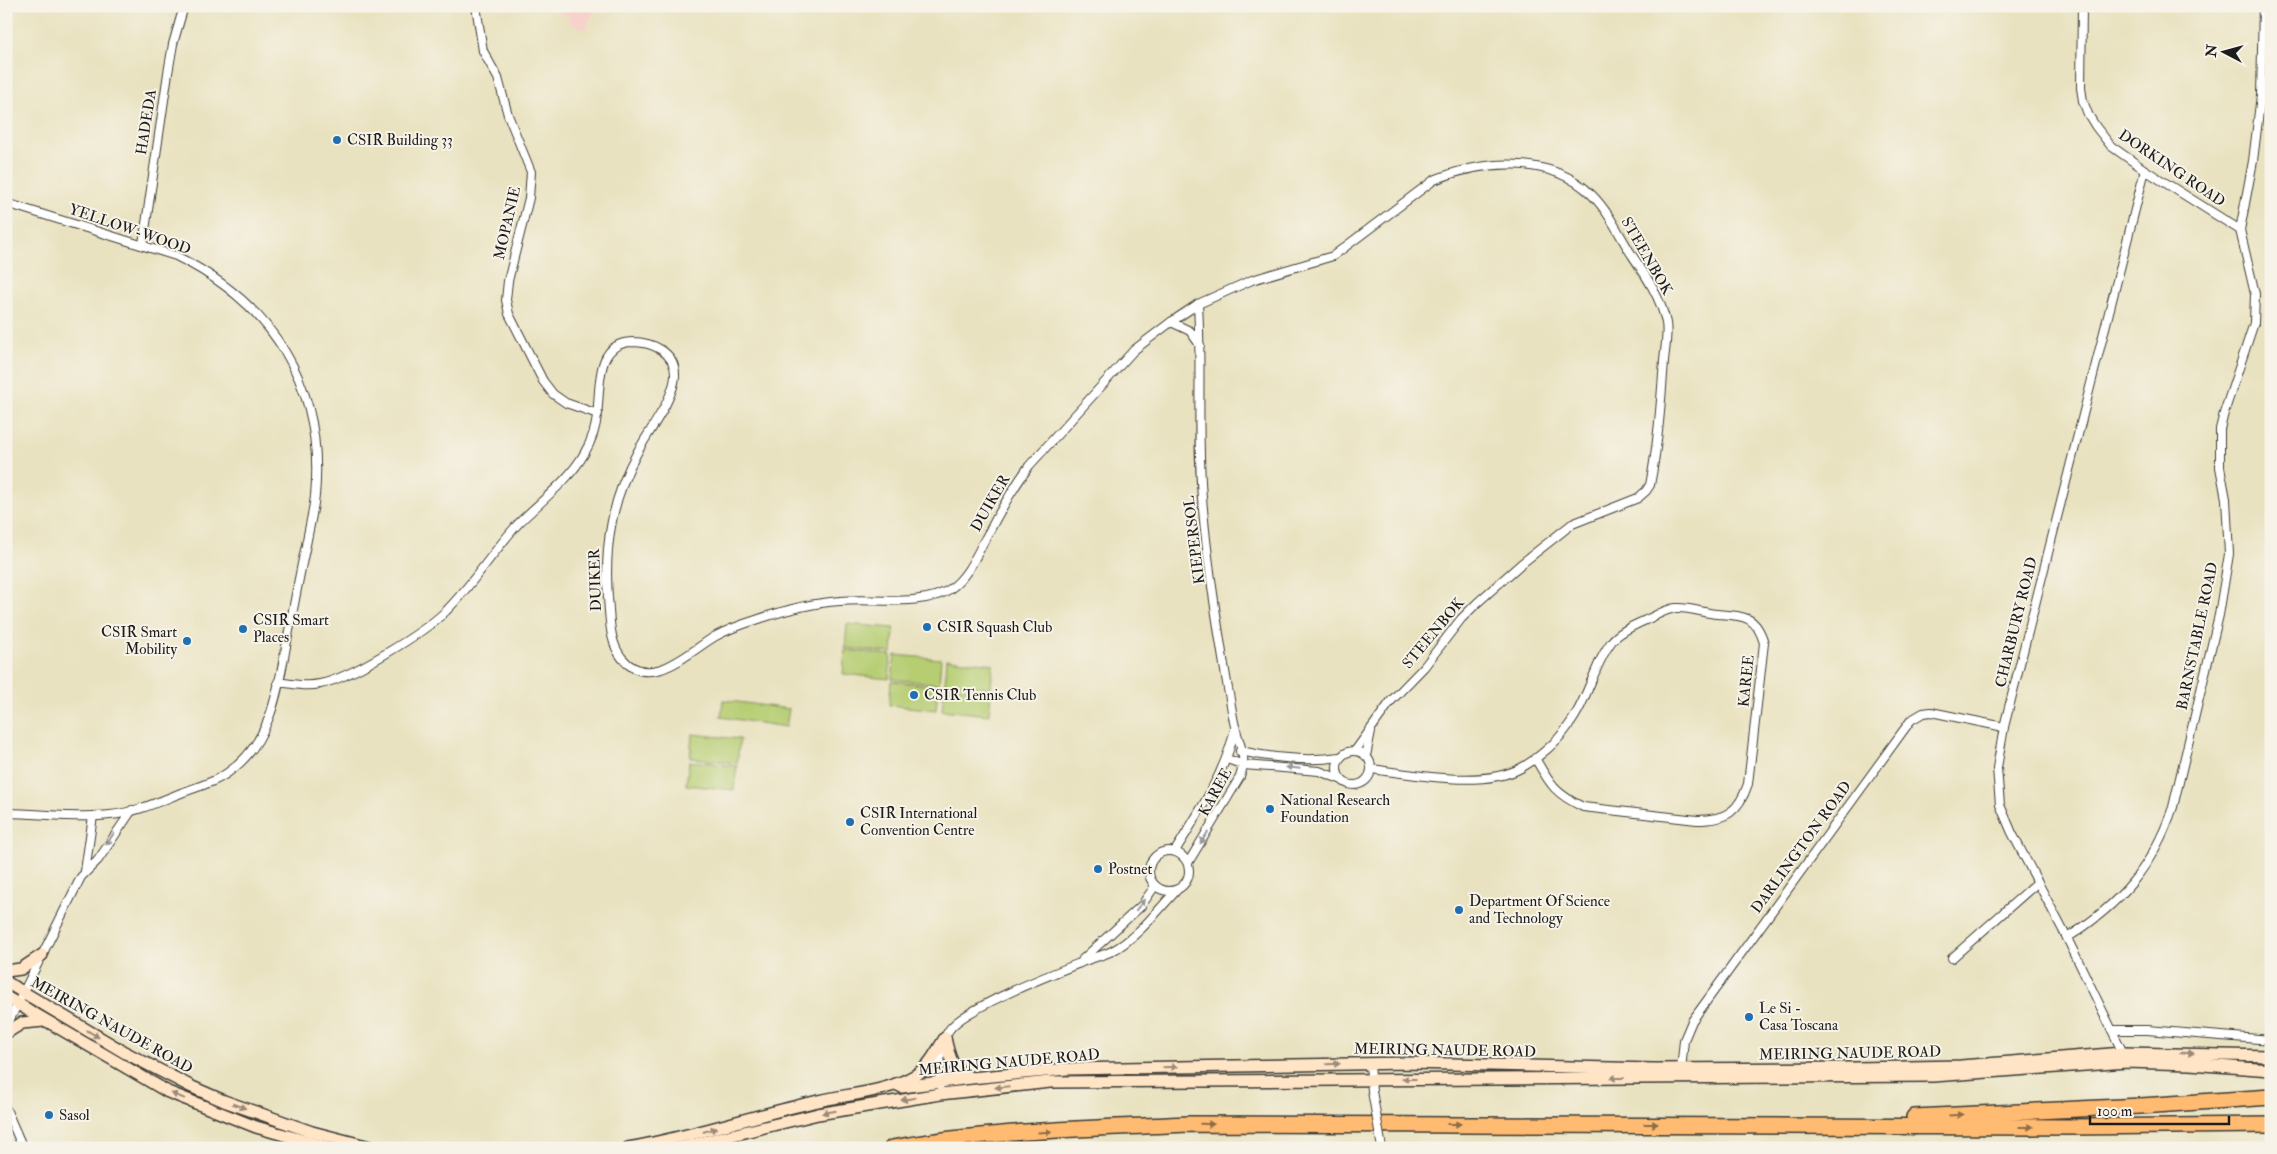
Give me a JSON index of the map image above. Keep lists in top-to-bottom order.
{
  "streets": {
    "street": [
      "HADEDA",
      "DORKING ROAD",
      "MOPANIE",
      "YELLOW-WOOD",
      "STEENBOK",
      "DUIKER",
      "KIEPERSOL",
      "CHARBURY ROAD",
      "BARNSTABLE ROAD",
      "KAREE",
      "DARLINGTON ROAD",
      "MEIRING NAUDE ROAD"
    ]
  },
  "crossings": [
    ["HADEDA", "YELLOW-WOOD"],
    ["DORKING ROAD", "CHARBURY ROAD"],
    ["DORKING ROAD", "BARNSTABLE ROAD"],
    ["MOPANIE", "DUIKER"],
    ["YELLOW-WOOD", "DUIKER"],
    ["STEENBOK", "DUIKER"],
    ["STEENBOK", "KIEPERSOL"],
    ["DUIKER", "KIEPERSOL"],
    ["KIEPERSOL", "KAREE"],
    ["CHARBURY ROAD", "BARNSTABLE ROAD"],
    ["CHARBURY ROAD", "DARLINGTON ROAD"],
    ["CHARBURY ROAD", "MEIRING NAUDE ROAD"],
    ["DARLINGTON ROAD", "MEIRING NAUDE ROAD"]
  ],
  "places": [
    "CSIR Building 33",
    "CSIR Squash Club",
    "CSIR Smart Places",
    "CSIR Smart Mobility",
    "CSIR Tennis Club",
    "National Research Foundation",
    "CSIR International Convention Centre",
    "Postnet",
    "Department Of Science and Technology",
    "Le Si - Casa Toscana",
    "Sasol"
  ],
  "scale_bar": "100 m",
  "north": "left"
}
